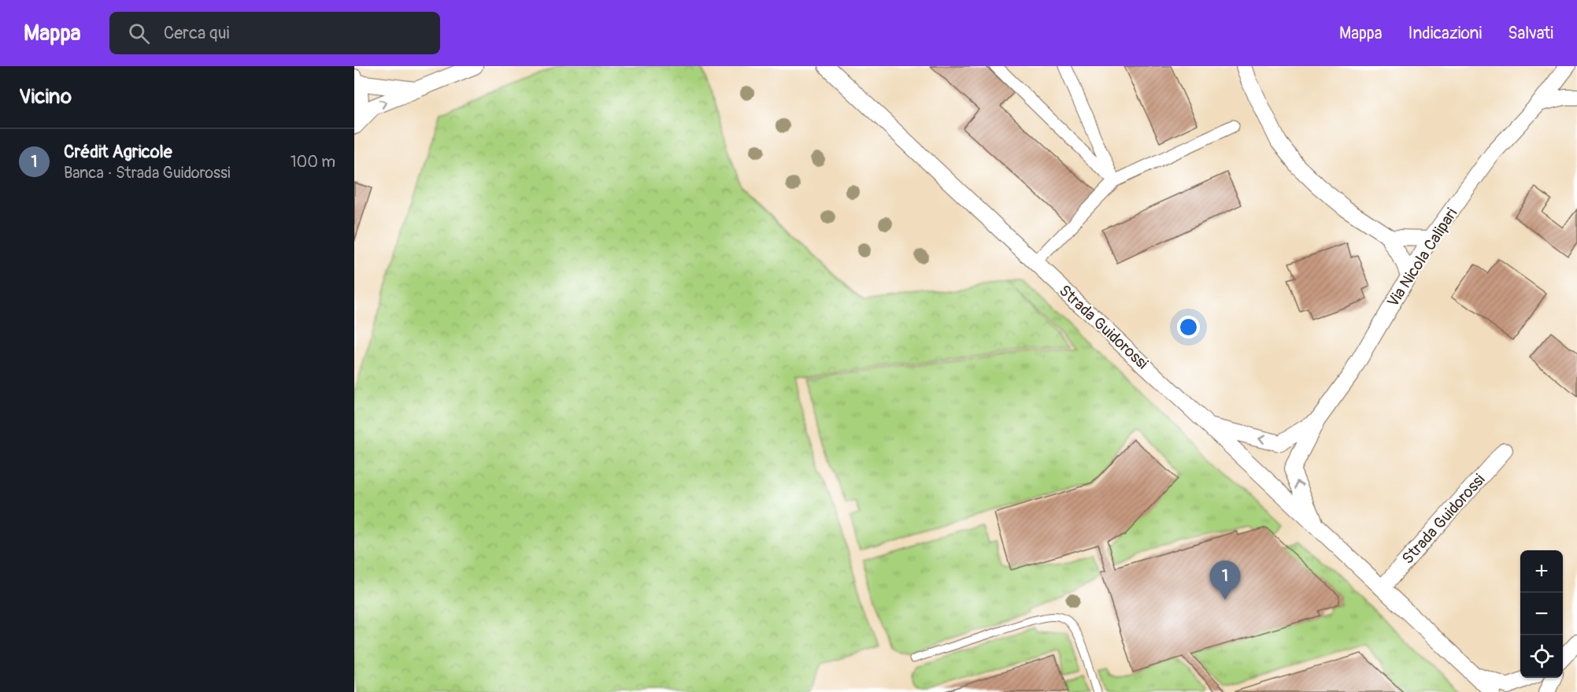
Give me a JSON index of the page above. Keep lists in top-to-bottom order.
{
  "streets": {
    "street": ["Via Nicola Calipari", "Strada Guidorossi"]
  },
  "crossings": [
    ["Via Nicola Calipari", "Strada Guidorossi"]
  ],
  "page": {
    "header": "Mappa",
    "search": "Cerca qui",
    "nav": ["Mappa", "Indicazioni", "Salvati"],
    "heading": "Vicino",
    "list": [
      {
        "mark": "1",
        "name": "Crédit Agricole",
        "note": "Banca · Strada Guidorossi",
        "value": "100 m"
      }
    ],
    "map_buttons": ["+", "−"],
    "pins": "1"
  }
}
